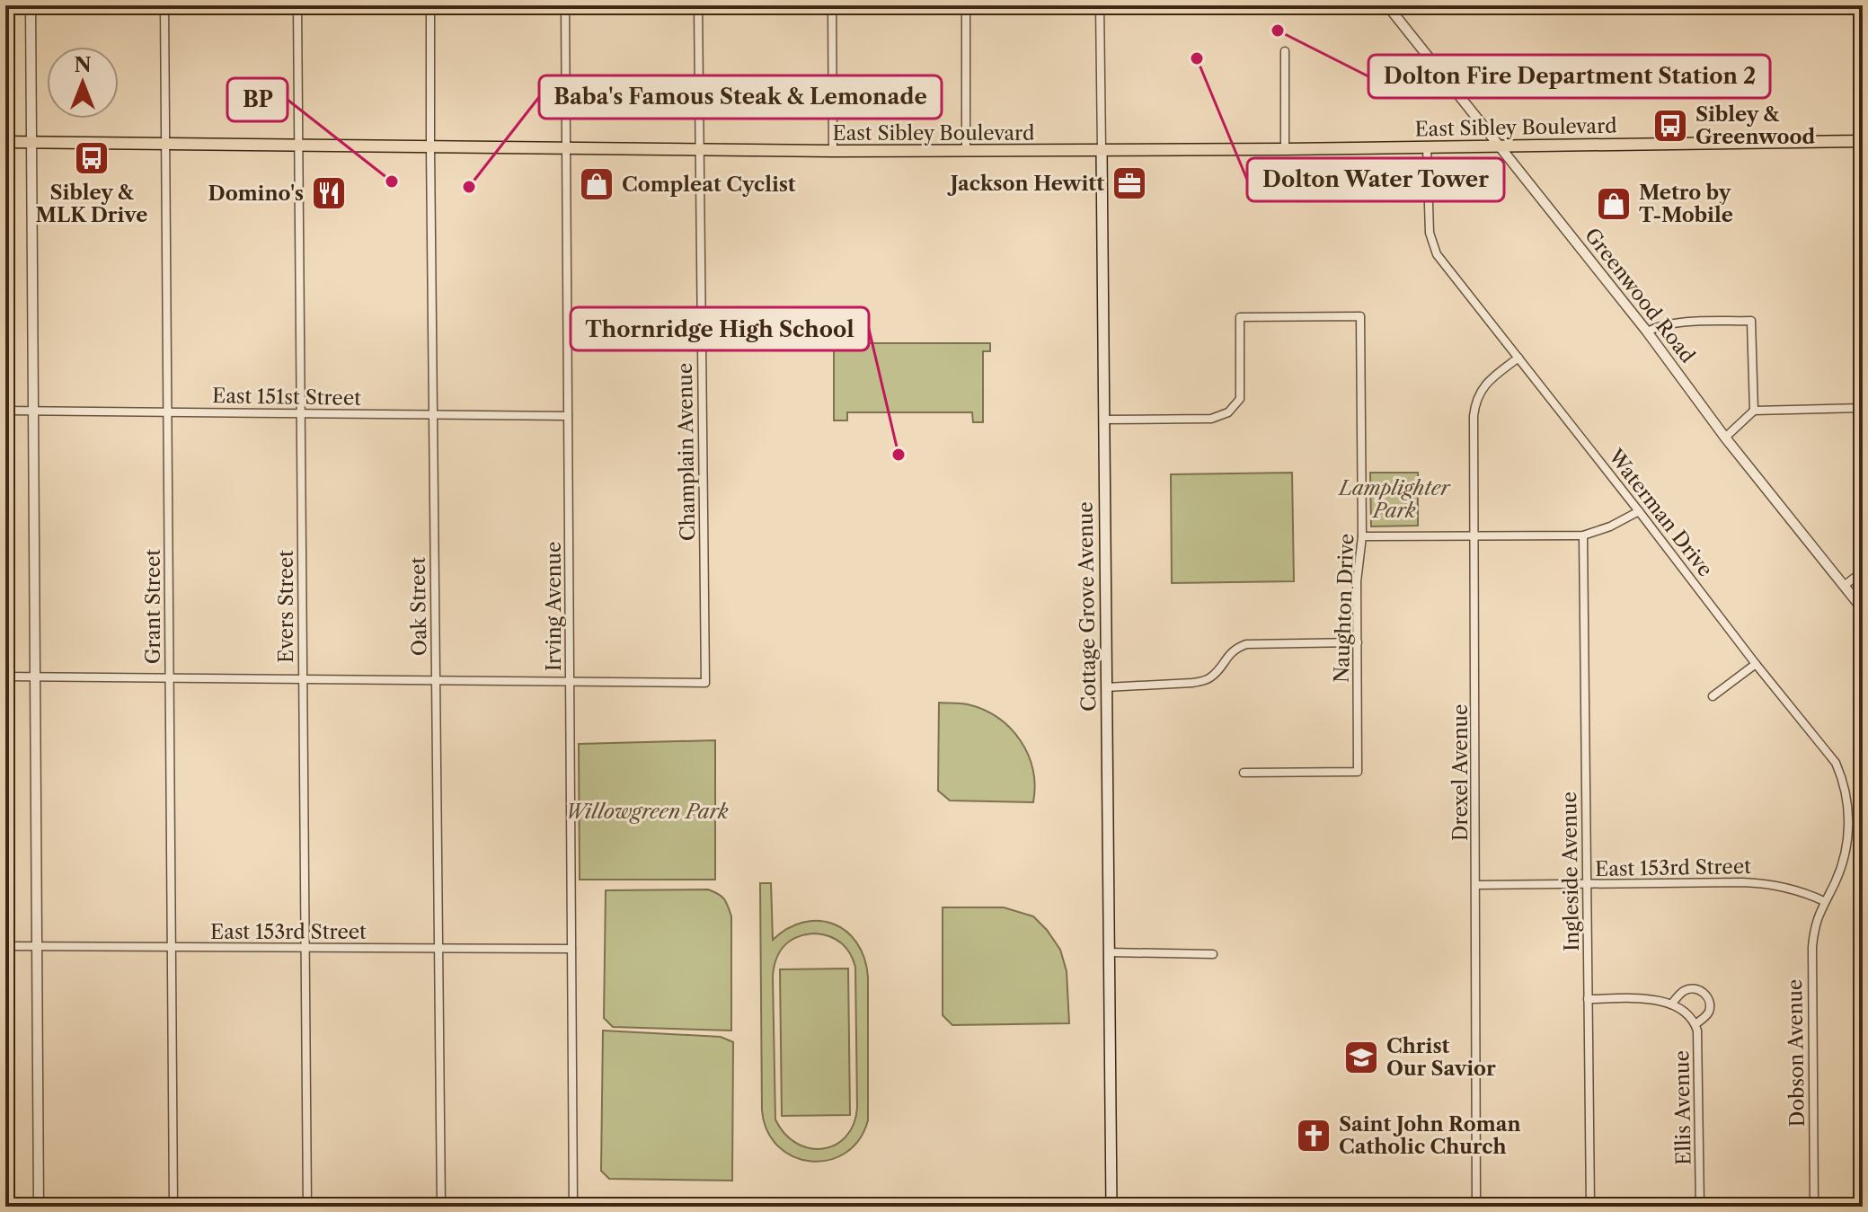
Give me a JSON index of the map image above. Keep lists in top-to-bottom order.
{
  "streets": {
    "main road": ["East Sibley Boulevard", "Cottage Grove Avenue"],
    "street": [
      "Greenwood Road",
      "East 151st Street",
      "Champlain Avenue",
      "Waterman Drive",
      "Grant Street",
      "Evers Street",
      "Oak Street",
      "Irving Avenue",
      "Naughton Drive",
      "Drexel Avenue",
      "East 153rd Street",
      "Ingleside Avenue",
      "Dobson Avenue",
      "Ellis Avenue"
    ]
  },
  "crossings": [
    ["East Sibley Boulevard", "Greenwood Road"],
    ["East Sibley Boulevard", "Champlain Avenue"],
    ["East Sibley Boulevard", "Waterman Drive"],
    ["East Sibley Boulevard", "Grant Street"],
    ["East Sibley Boulevard", "Evers Street"],
    ["East Sibley Boulevard", "Oak Street"],
    ["East Sibley Boulevard", "Irving Avenue"],
    ["East Sibley Boulevard", "Cottage Grove Avenue"],
    ["East 151st Street", "Grant Street"],
    ["East 151st Street", "Evers Street"],
    ["East 151st Street", "Oak Street"],
    ["East 151st Street", "Irving Avenue"],
    ["Champlain Avenue", "Irving Avenue"],
    ["Waterman Drive", "Drexel Avenue"],
    ["Waterman Drive", "East 153rd Street"],
    ["Waterman Drive", "Dobson Avenue"],
    ["Grant Street", "East 153rd Street"],
    ["Evers Street", "East 153rd Street"],
    ["Oak Street", "East 153rd Street"],
    ["Irving Avenue", "East 153rd Street"],
    ["Cottage Grove Avenue", "Naughton Drive"],
    ["Drexel Avenue", "East 153rd Street"],
    ["East 153rd Street", "Ingleside Avenue"],
    ["East 153rd Street", "Dobson Avenue"]
  ],
  "parks": ["Lamplighter Park", "Willowgreen Park"],
  "places": {
    "other": [
      "Dolton Fire Department Station 2",
      "Dolton Water Tower",
      "BP",
      "Baba's Famous Steak & Lemonade",
      "Thornridge High School"
    ],
    "bus stop": ["Sibley & Greenwood", "Sibley & MLK Drive"],
    "office": ["Jackson Hewitt"],
    "shop": ["Compleat Cyclist", "Metro by T-Mobile"],
    "restaurant": ["Domino's"],
    "school or university": ["Christ Our Savior"],
    "church": ["Saint John Roman Catholic Church"]
  },
  "north": "top"
}
